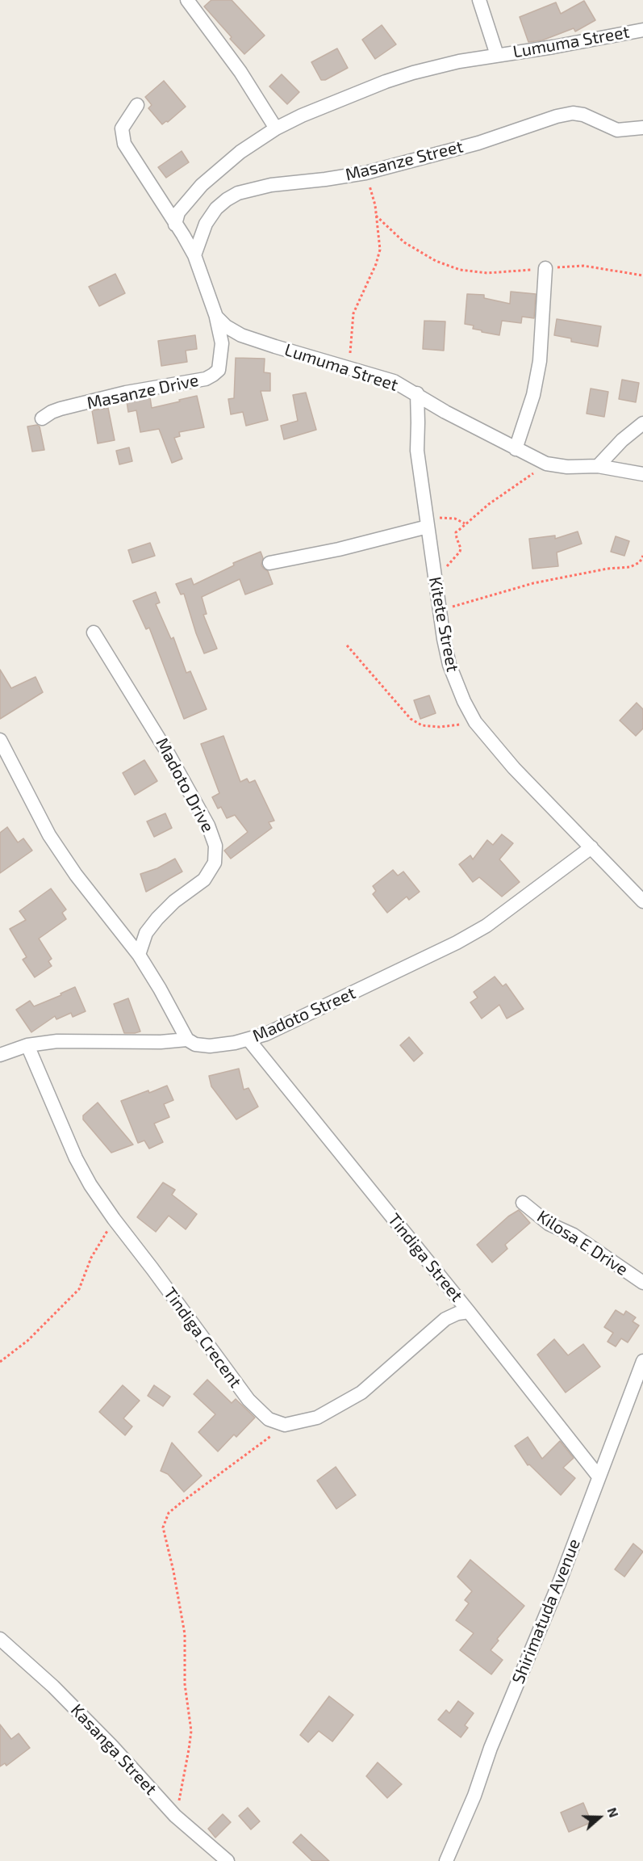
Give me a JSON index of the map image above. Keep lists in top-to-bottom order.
{
  "streets": {
    "street": [
      "Lumuma Street",
      "Masanze Street",
      "Masanze Drive",
      "Kitete Street",
      "Madoto Drive",
      "Madoto Street",
      "Kilosa E Drive",
      "Tindiga Street",
      "Tindiga Crecent",
      "Shirimatuda Avenue",
      "Kasanga Street"
    ]
  },
  "crossings": [
    ["Lumuma Street", "Masanze Drive"],
    ["Lumuma Street", "Kitete Street"],
    ["Kitete Street", "Madoto Street"],
    ["Madoto Street", "Tindiga Street"],
    ["Madoto Street", "Tindiga Crecent"],
    ["Tindiga Street", "Shirimatuda Avenue"]
  ],
  "north": "right"
}
